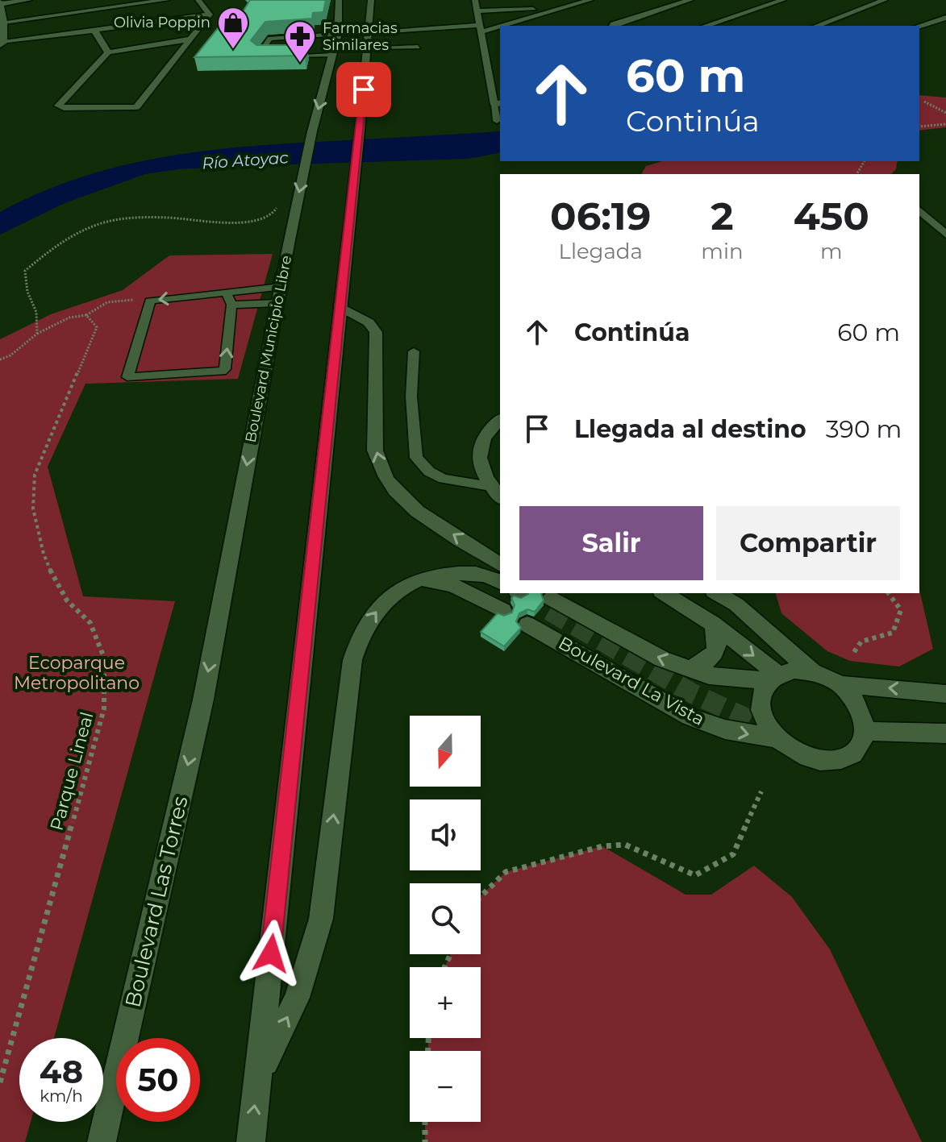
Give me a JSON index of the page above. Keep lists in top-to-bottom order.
{
  "streets": {
    "street": ["Boulevard Municipio Libre", "Boulevard La Vista", "Boulevard Las Torres"],
    "path": ["Parque Lineal"]
  },
  "crossings": [
    ["Boulevard Municipio Libre", "Boulevard Las Torres"]
  ],
  "water": ["Río Atoyac"],
  "parks": ["Ecoparque Metropolitano"],
  "places": {
    "shop": ["Olivia Poppin"],
    "pharmacy": ["Farmacias Similares"]
  },
  "north": "bottom",
  "page": {
    "turn": ["60 m", "Continúa"],
    "eta": [
      "06:19",
      "Llegada",
      "2",
      "min",
      "450",
      "m"
    ],
    "list": [
      {
        "name": "Continúa",
        "value": "60 m"
      },
      {
        "name": "Llegada al destino",
        "value": "390 m"
      }
    ],
    "buttons": ["Salir", "Compartir"],
    "map_buttons": ["+", "−"],
    "speed": "48 km/h",
    "limit": "50"
  }
}
